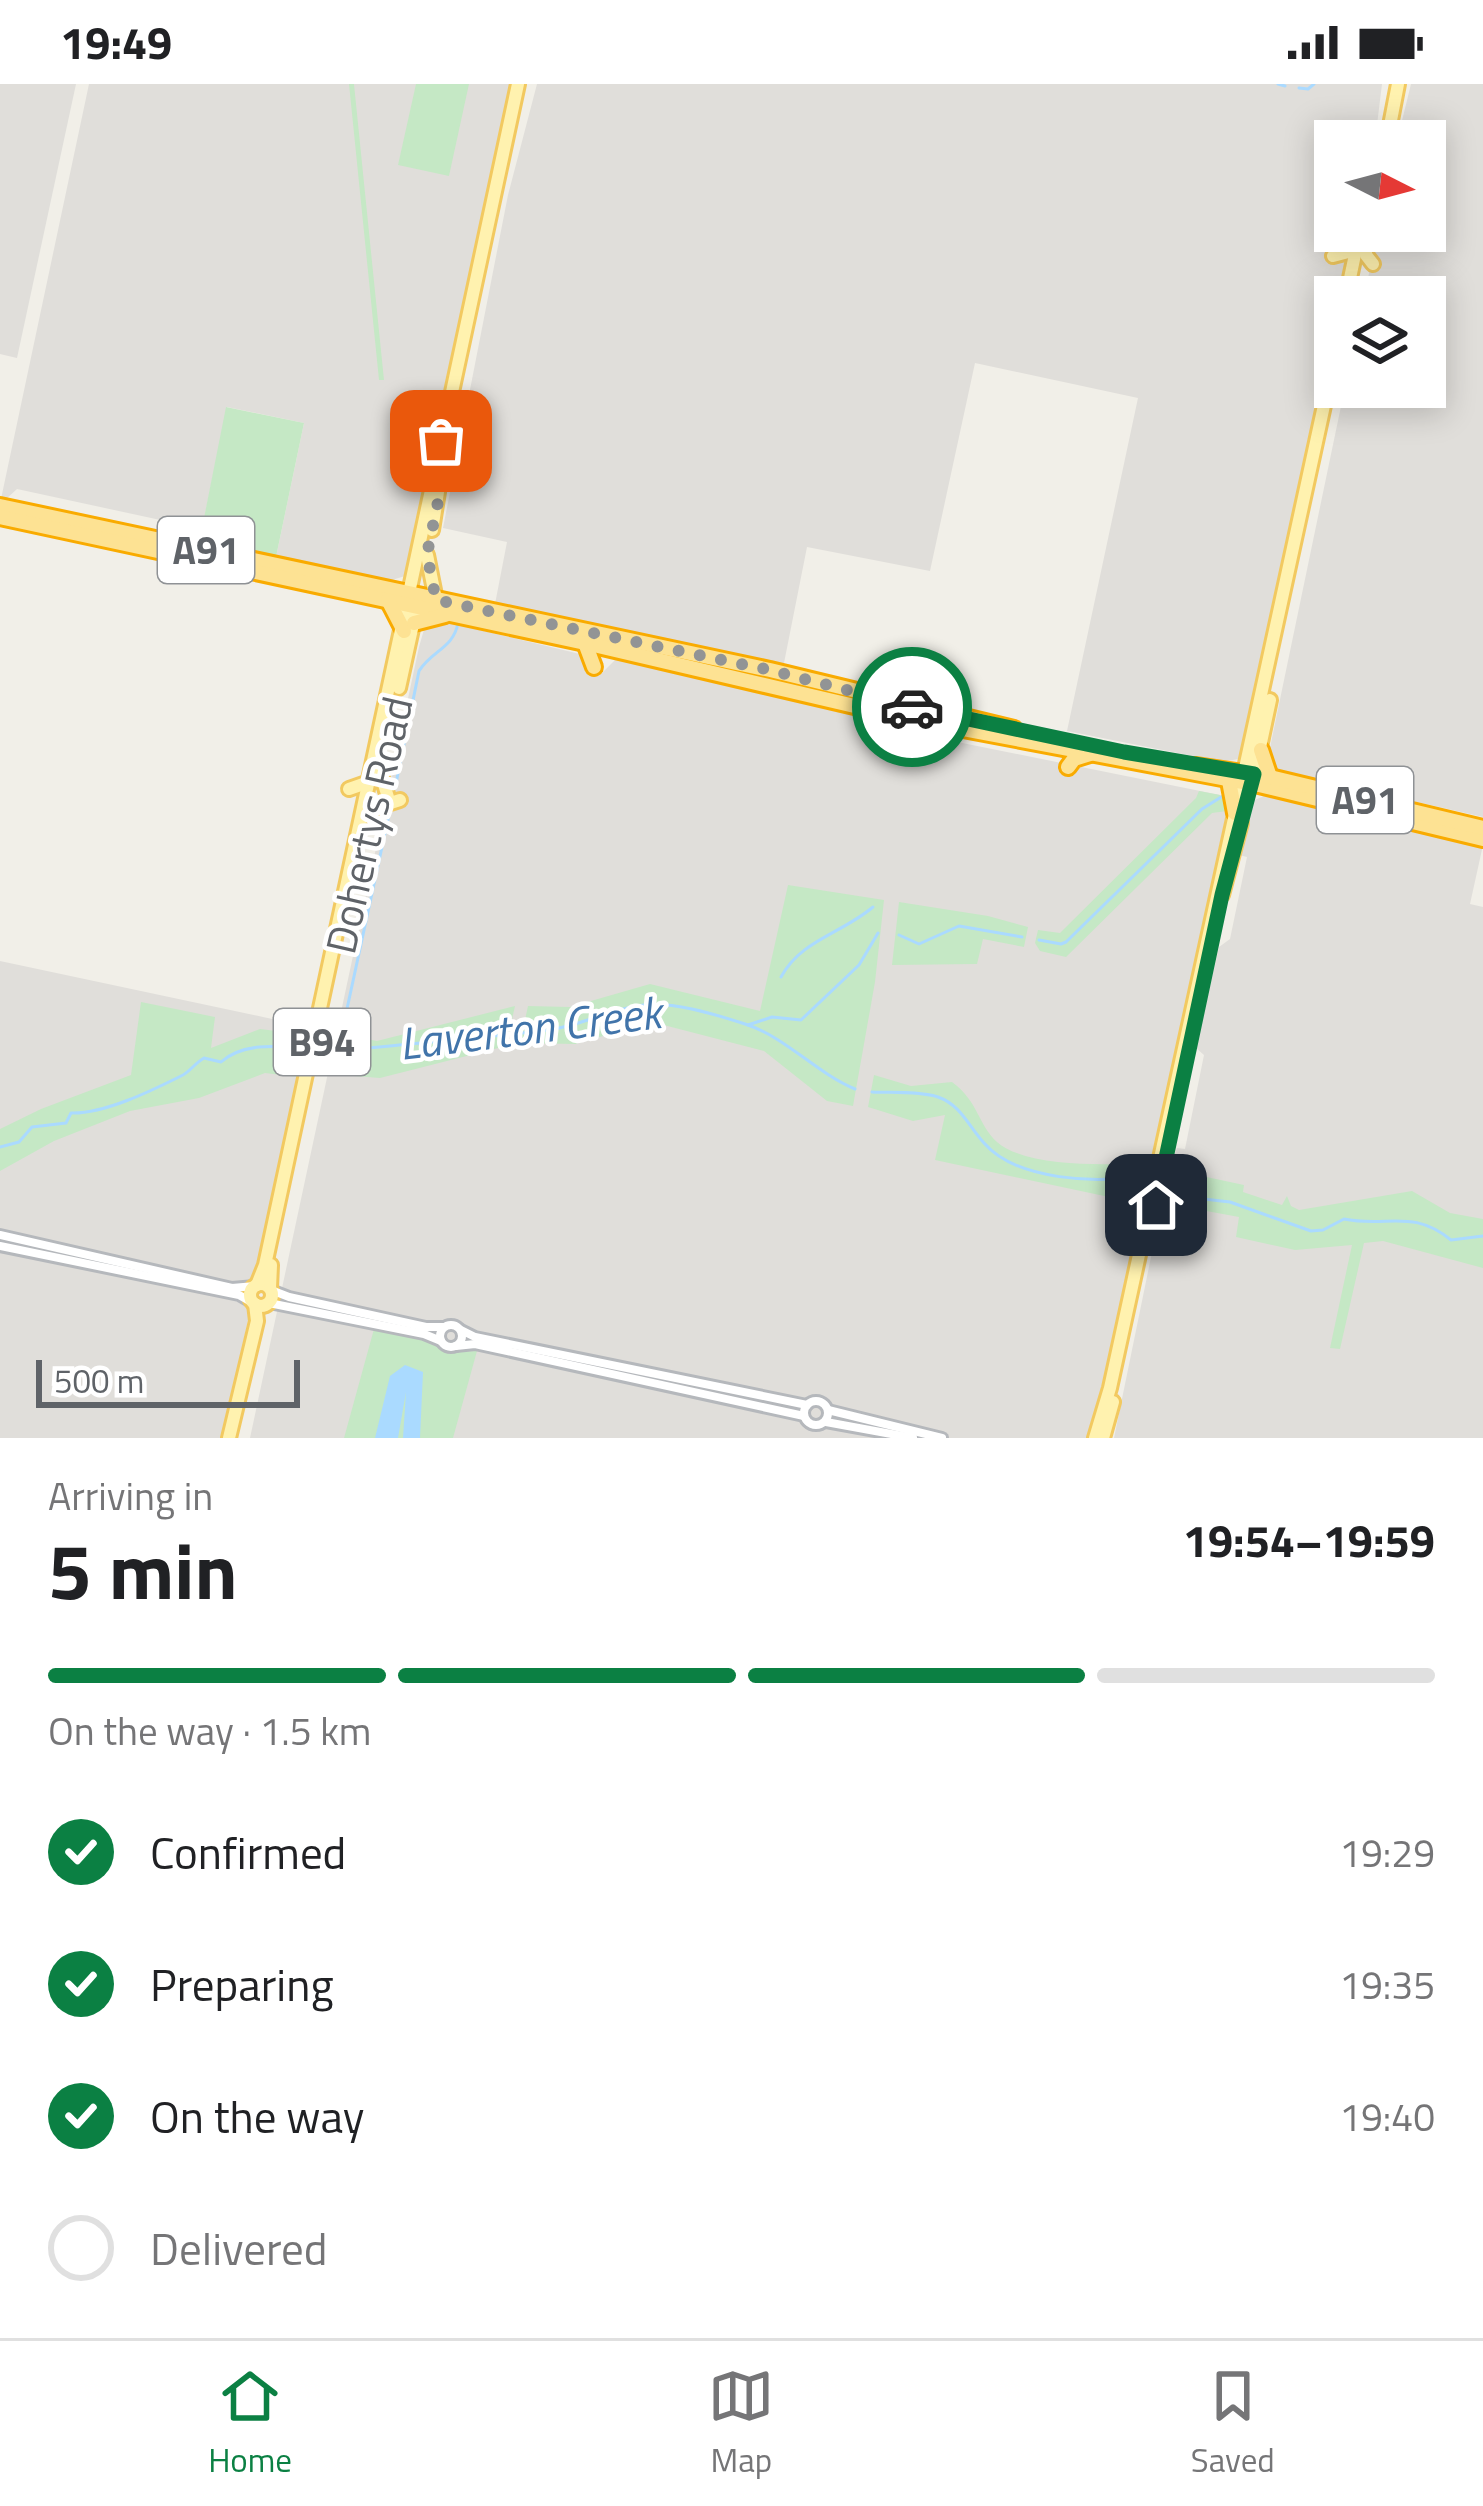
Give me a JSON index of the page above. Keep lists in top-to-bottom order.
{
  "streets": {
    "highway": ["A91"],
    "main road": ["Dohertys Road", "B94"]
  },
  "crossings": [
    ["A91", "Dohertys Road"]
  ],
  "water": ["Laverton Creek"],
  "scale_bar": "500 m",
  "north": "right",
  "page": {
    "status": "19:49",
    "scale": "500 m",
    "heading": ["5 min", "Arriving in", "19:54–19:59"],
    "bar": "On the way · 1.5 km",
    "list": [
      ["Confirmed", "19:29"],
      ["Preparing", "19:35"],
      ["On the way", "19:40"],
      "Delivered"
    ],
    "tabs": ["Home", "Map", "Saved"]
  }
}
